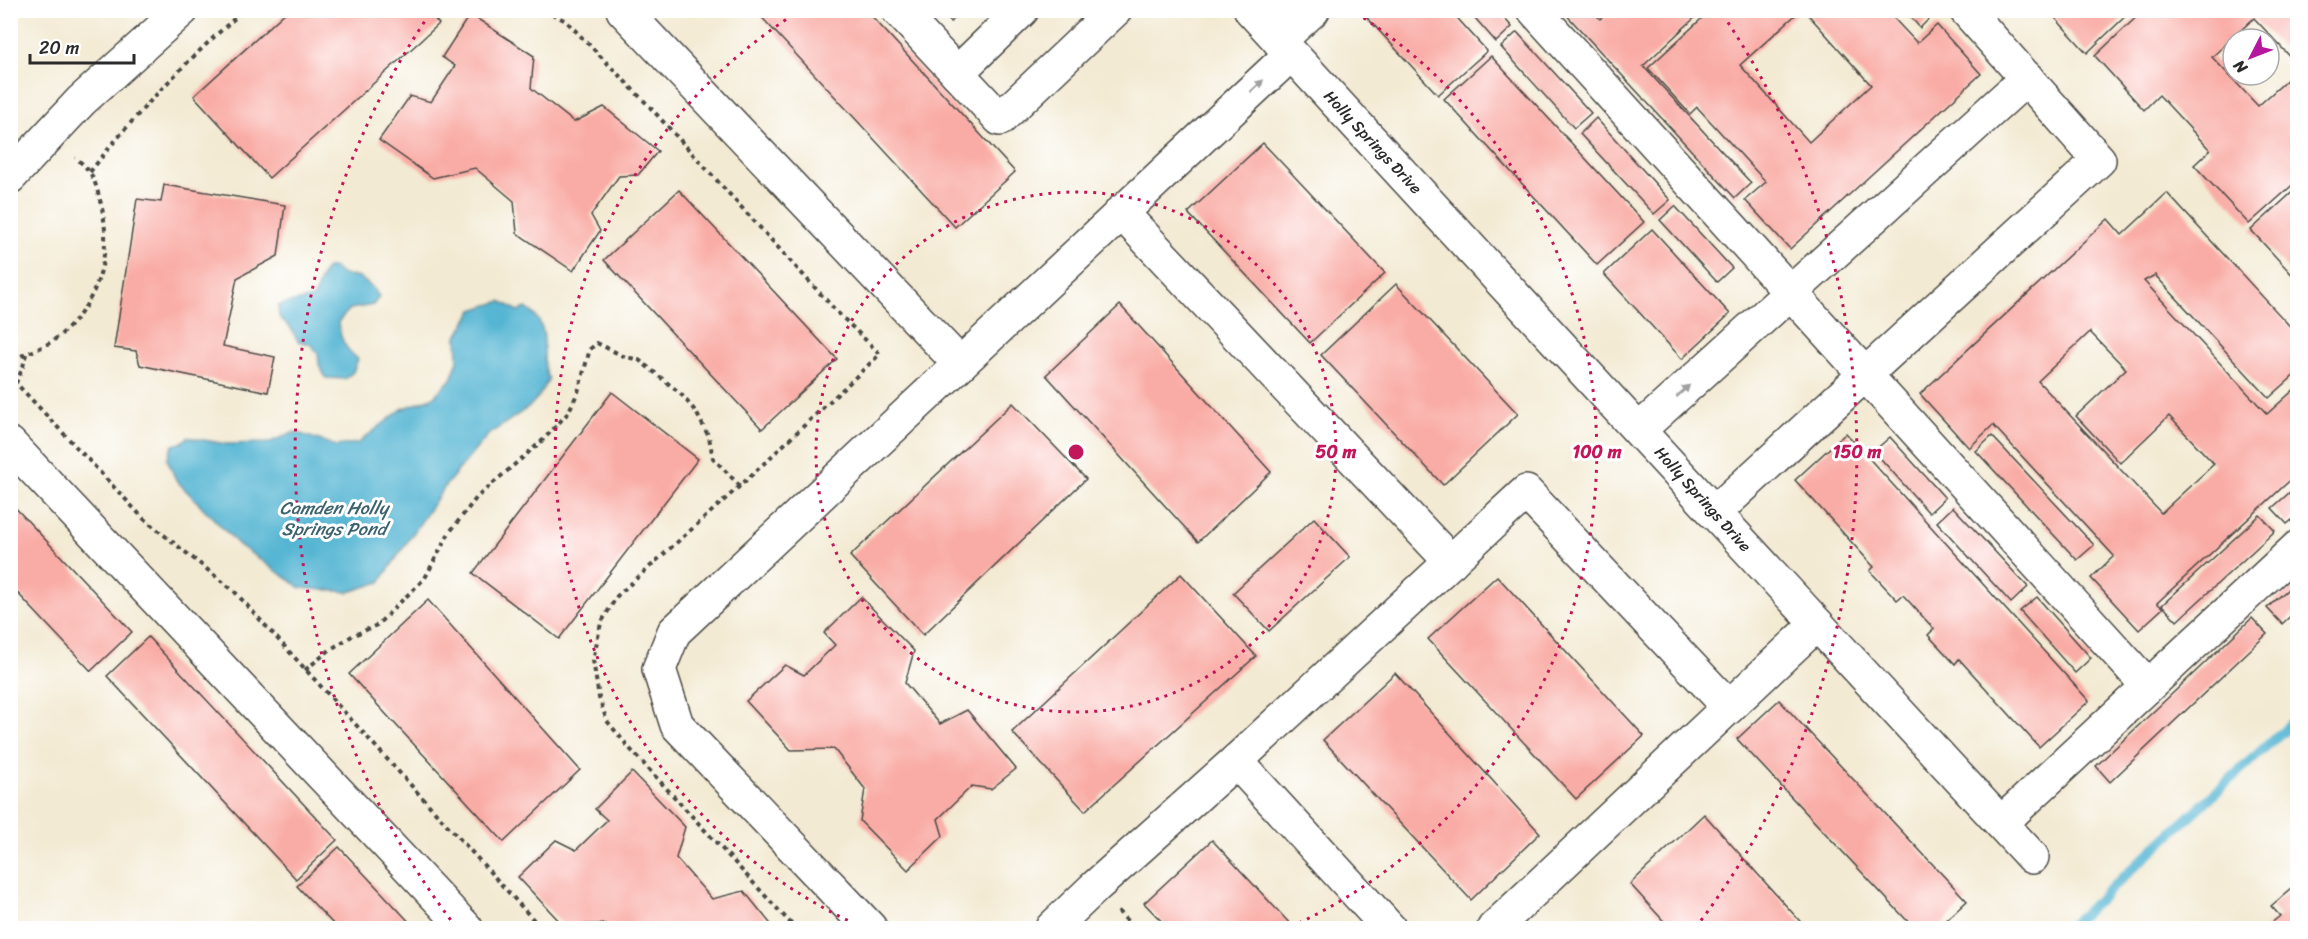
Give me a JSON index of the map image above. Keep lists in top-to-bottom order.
{
  "streets": {
    "street": ["Holly Springs Drive"]
  },
  "water": ["Camden Holly Springs Pond"],
  "scale_bar": "20 m",
  "north": "bottom left",
  "rings": ["50 m", "100 m", "150 m"]
}
